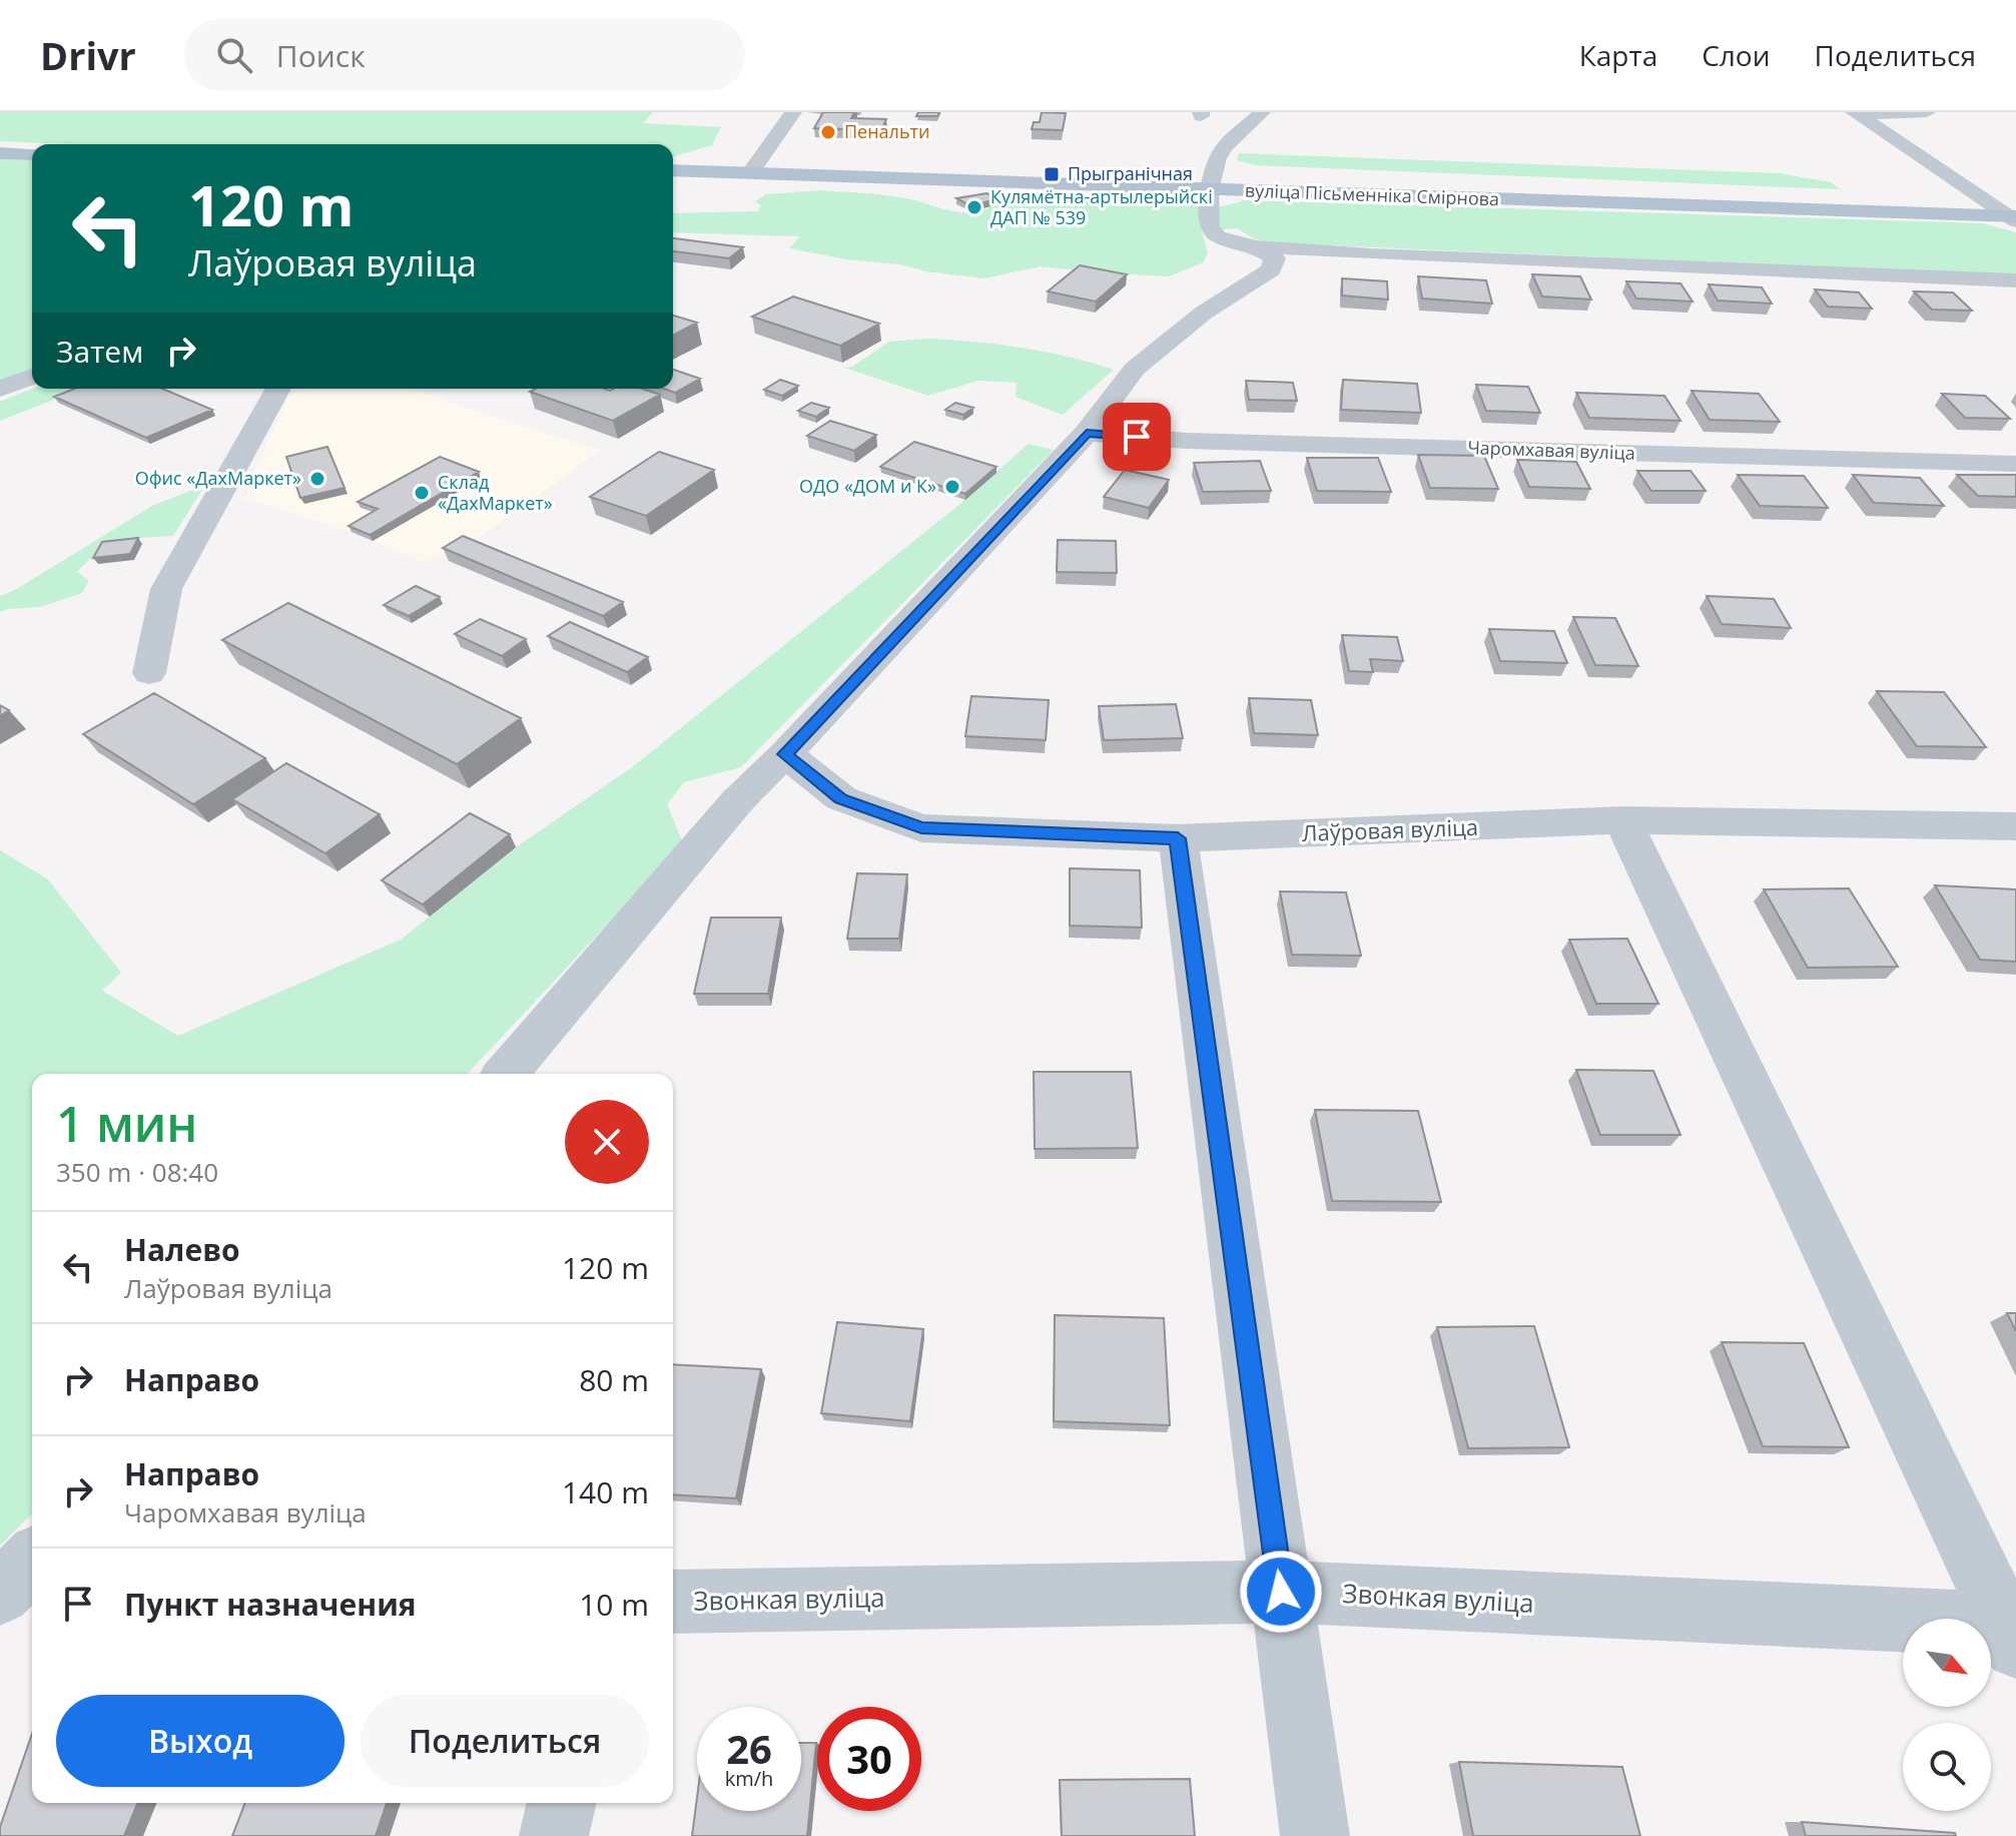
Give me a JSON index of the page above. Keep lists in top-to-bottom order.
{
  "streets": {
    "main road": ["вуліца Пісьменніка Смірнова"],
    "street": ["Чаромхавая вуліца", "Лаўровая вуліца", "Звонкая вуліца"]
  },
  "places": {
    "other": [
      "Пенальти",
      "Кулямётна-артылерыйскі ДАП № 539",
      "Офис «ДахМаркет»",
      "ОДО «ДОМ и К»",
      "Склад «ДахМаркет»"
    ],
    "transit": ["Прыгранічная"]
  },
  "north": "bottom right",
  "page": {
    "header": "Drivr",
    "search": "Поиск",
    "nav": ["Карта", "Слои", "Поделиться"],
    "turn": ["120 m", "Лаўровая вуліца"],
    "then": "Затем",
    "heading": ["1 мин", "350 m · 08:40"],
    "list": [
      {
        "name": "Налево",
        "note": "Лаўровая вуліца",
        "value": "120 m"
      },
      {
        "name": "Направо",
        "value": "80 m"
      },
      {
        "name": "Направо",
        "note": "Чаромхавая вуліца",
        "value": "140 m"
      },
      {
        "name": "Пункт назначения",
        "value": "10 m"
      }
    ],
    "buttons": ["Выход", "Поделиться"],
    "speed": "26 km/h",
    "limit": "30"
  }
}
